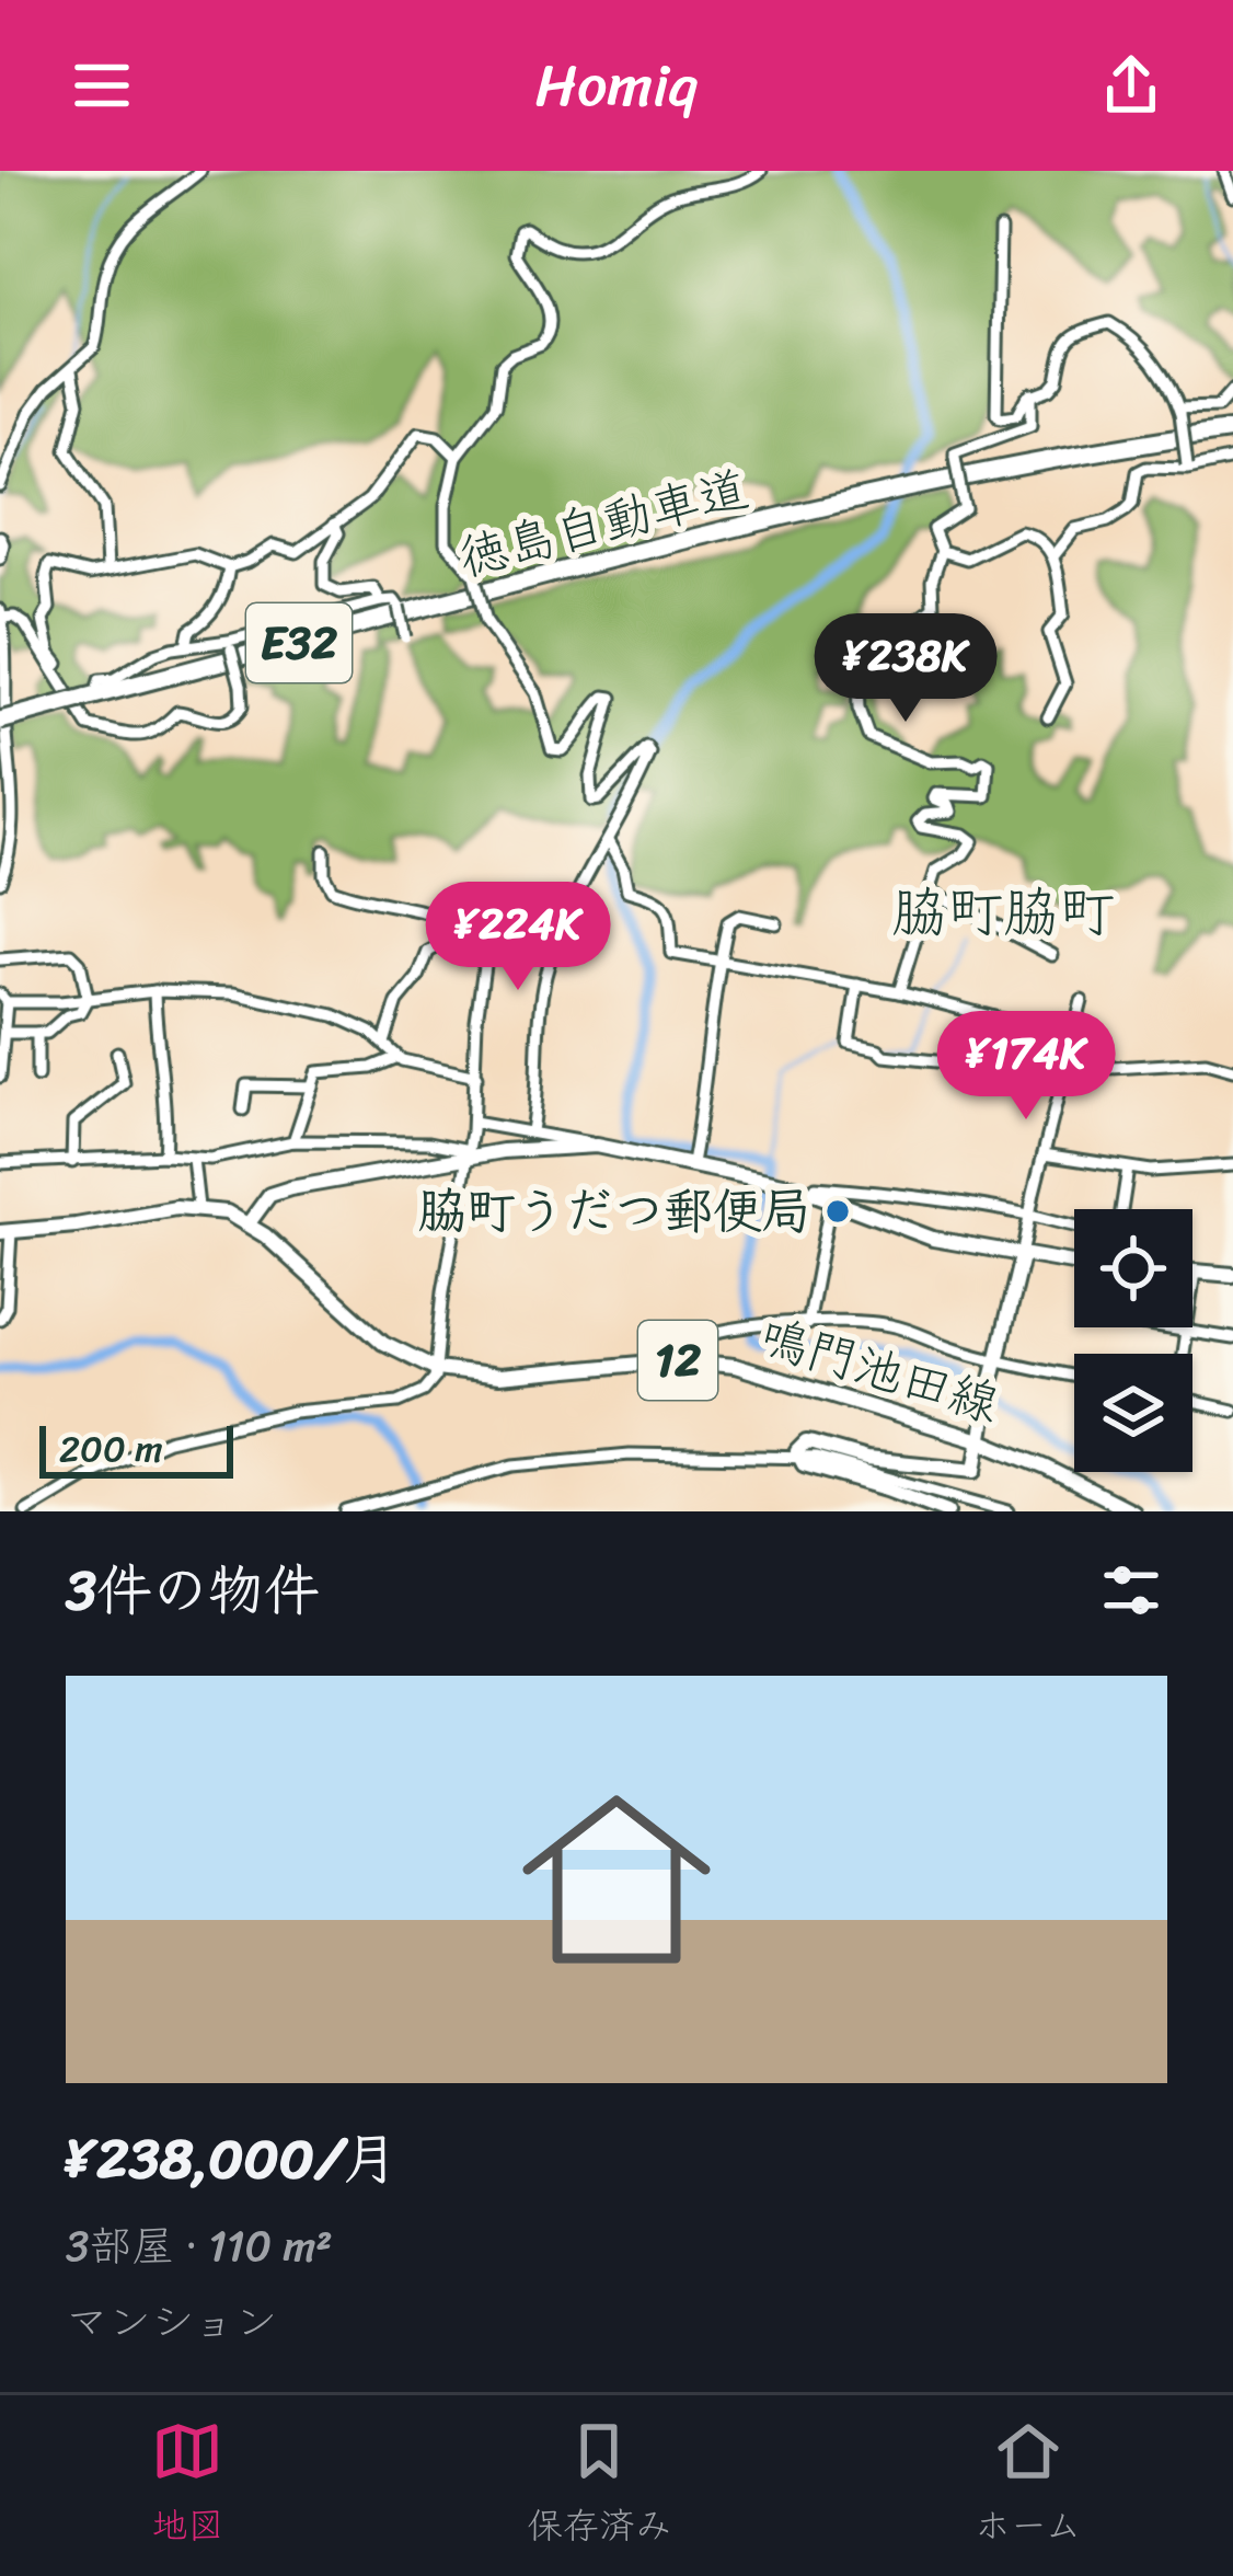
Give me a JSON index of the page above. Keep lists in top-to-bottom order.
{
  "streets": {
    "highway": ["徳島自動車道", "E32"],
    "main road": ["12", "鳴門池田線"]
  },
  "districts": ["脇町脇町"],
  "places": ["脇町うだつ郵便局"],
  "scale_bar": "200 m",
  "page": {
    "header": "Homiq",
    "price": ["¥238K", "¥224K", "¥174K"],
    "scale": "200 m",
    "heading": "3件の物件",
    "list": [
      {
        "name": "¥238,000/月",
        "note": "3部屋 · 110 m² · マンション"
      }
    ],
    "tabs": ["地図", "保存済み", "ホーム"]
  }
}
